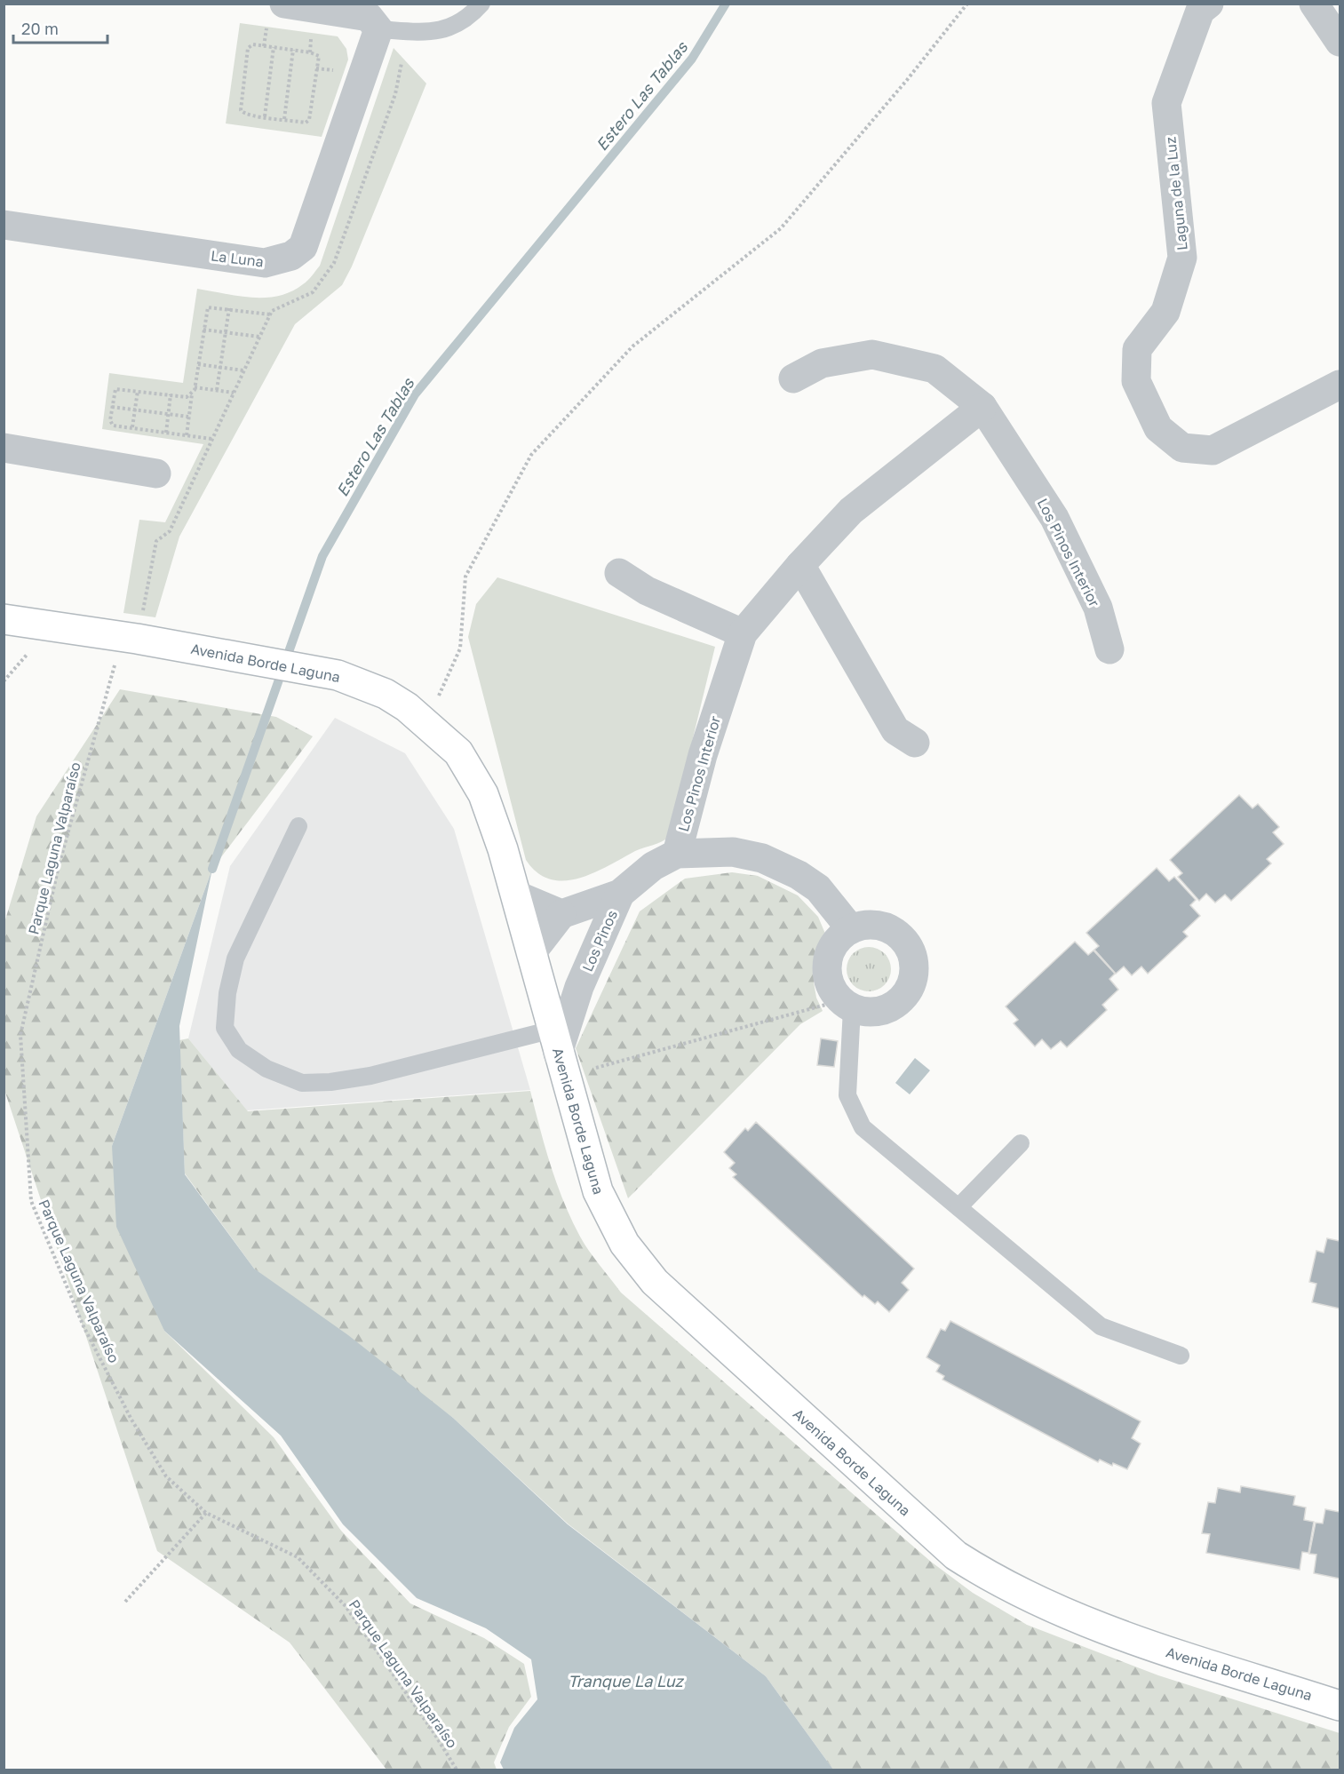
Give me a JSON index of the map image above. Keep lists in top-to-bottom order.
{
  "streets": {
    "street": [
      "Laguna de la Luz",
      "La Luna",
      "Los Pinos Interior",
      "Avenida Borde Laguna",
      "Los Pinos"
    ],
    "path": ["Parque Laguna Valparaíso"]
  },
  "crossings": [
    ["Los Pinos Interior", "Los Pinos"],
    ["Avenida Borde Laguna", "Parque Laguna Valparaíso"],
    ["Avenida Borde Laguna", "Los Pinos"]
  ],
  "water": ["Estero Las Tablas", "Tranque La Luz"],
  "scale_bar": "20 m"
}
